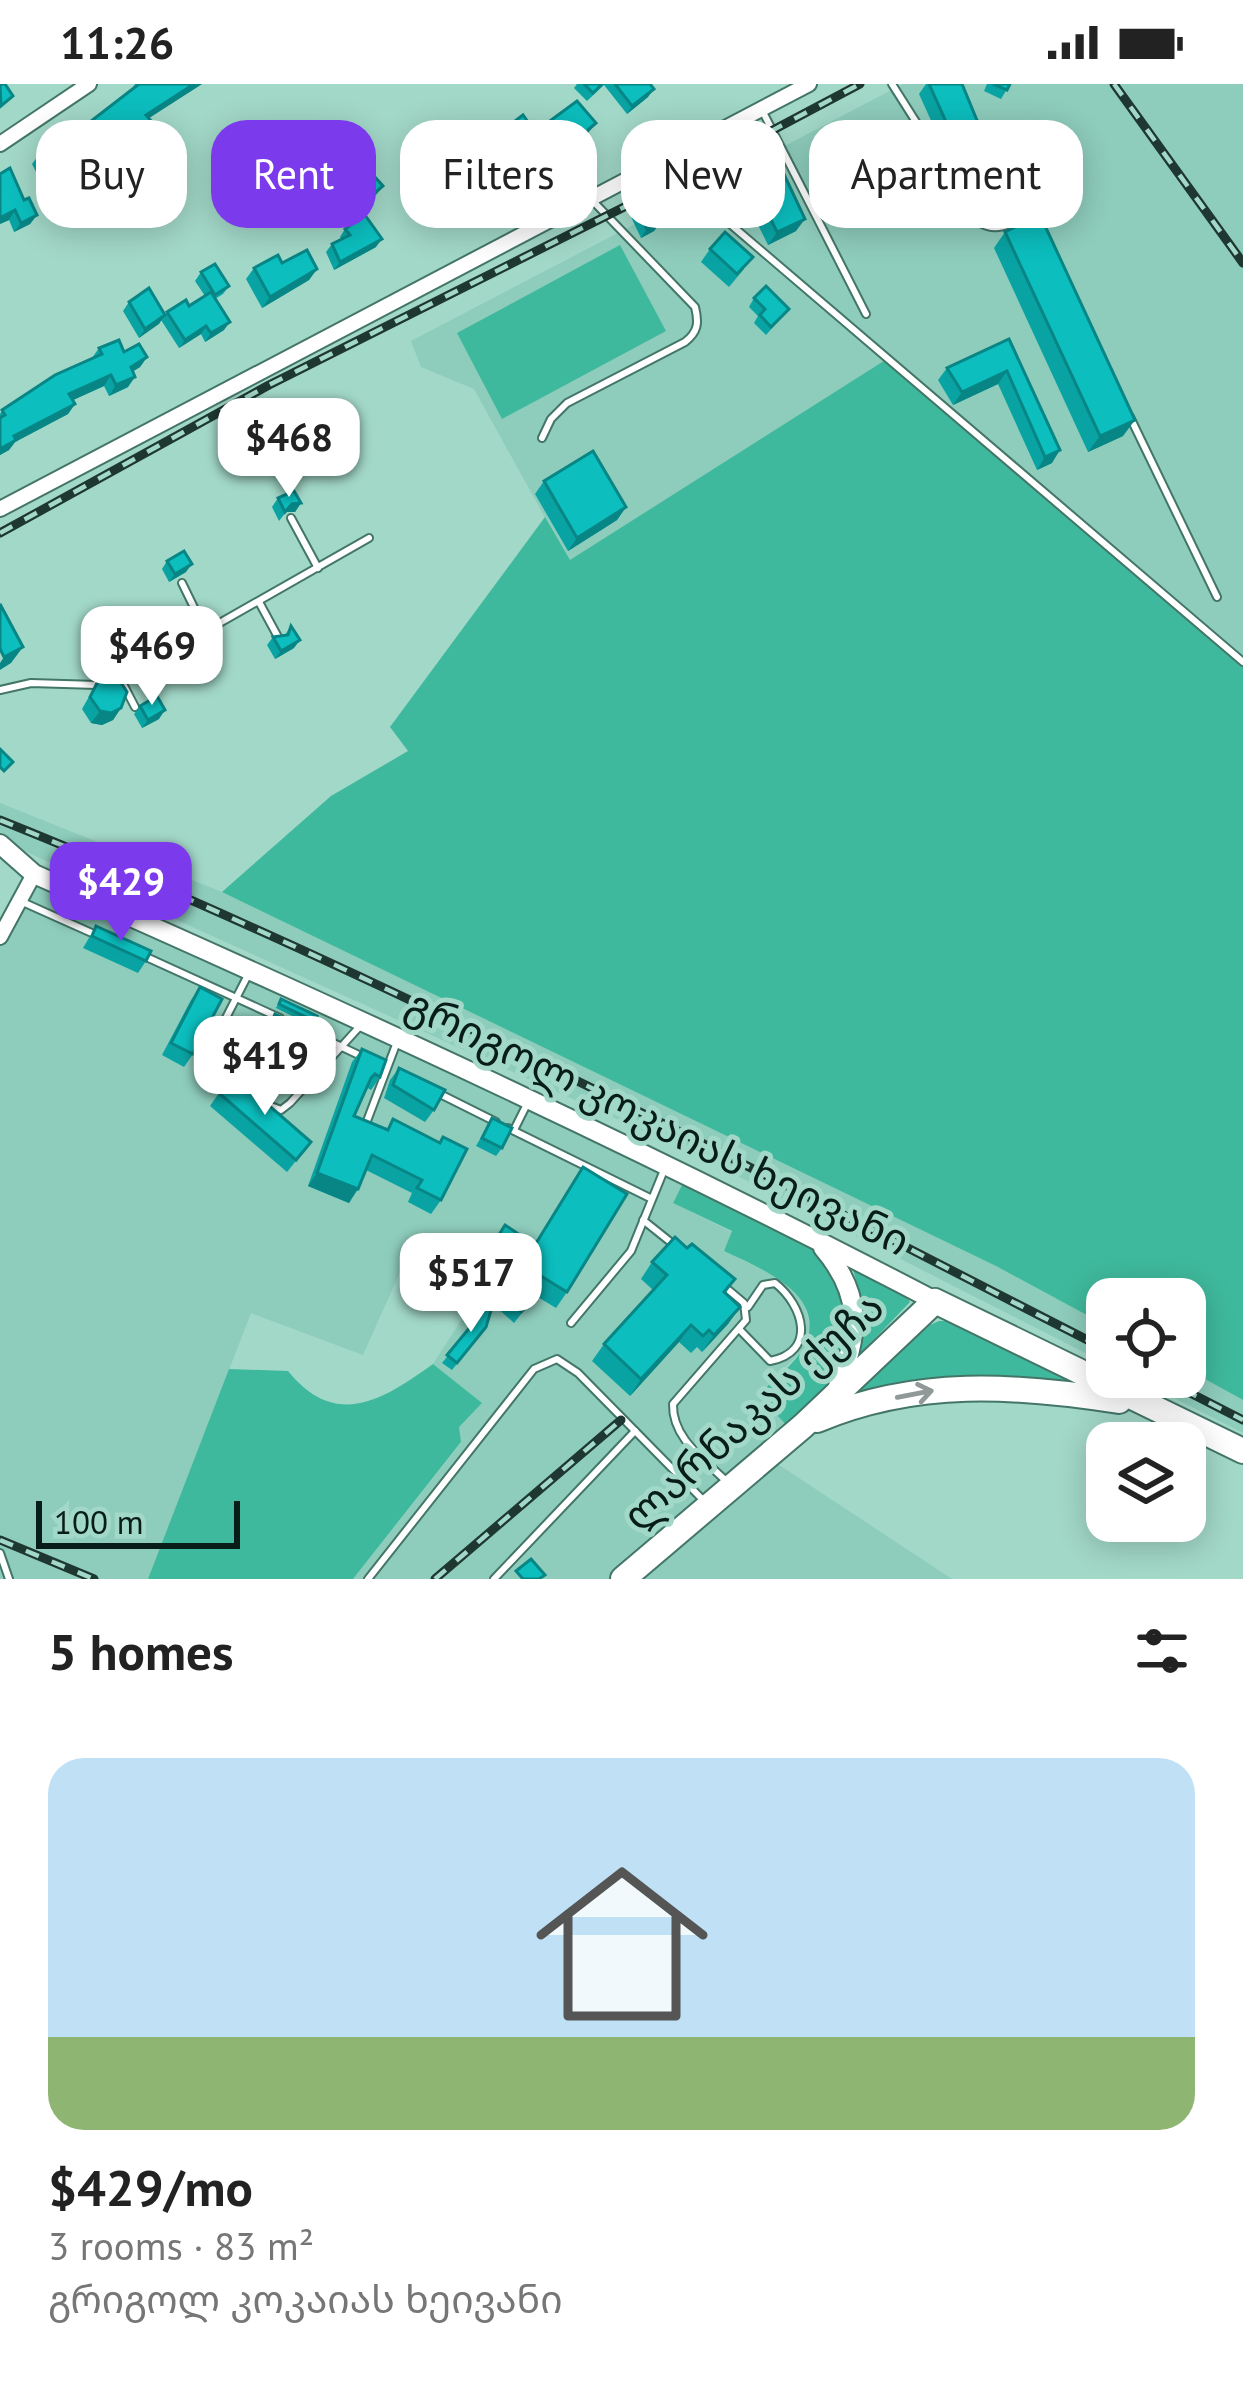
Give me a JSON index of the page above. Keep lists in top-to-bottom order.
{
  "streets": {
    "highway": ["გრიგოლ კოკაიას ხეივანი", "ლარნაკას ქუჩა"]
  },
  "crossings": [
    ["გრიგოლ კოკაიას ხეივანი", "ლარნაკას ქუჩა"]
  ],
  "scale_bar": "100 m",
  "page": {
    "status": "11:26",
    "chip": [
      "Buy",
      "Rent",
      "Filters",
      "New",
      "Apartment"
    ],
    "price": [
      "$468",
      "$469",
      "$429",
      "$419",
      "$517"
    ],
    "scale": "100 m",
    "heading": "5 homes",
    "list": [
      {
        "name": "$429/mo",
        "note": "3 rooms · 83 m² · გრიგოლ კოკაიას ხეივანი"
      }
    ]
  }
}
